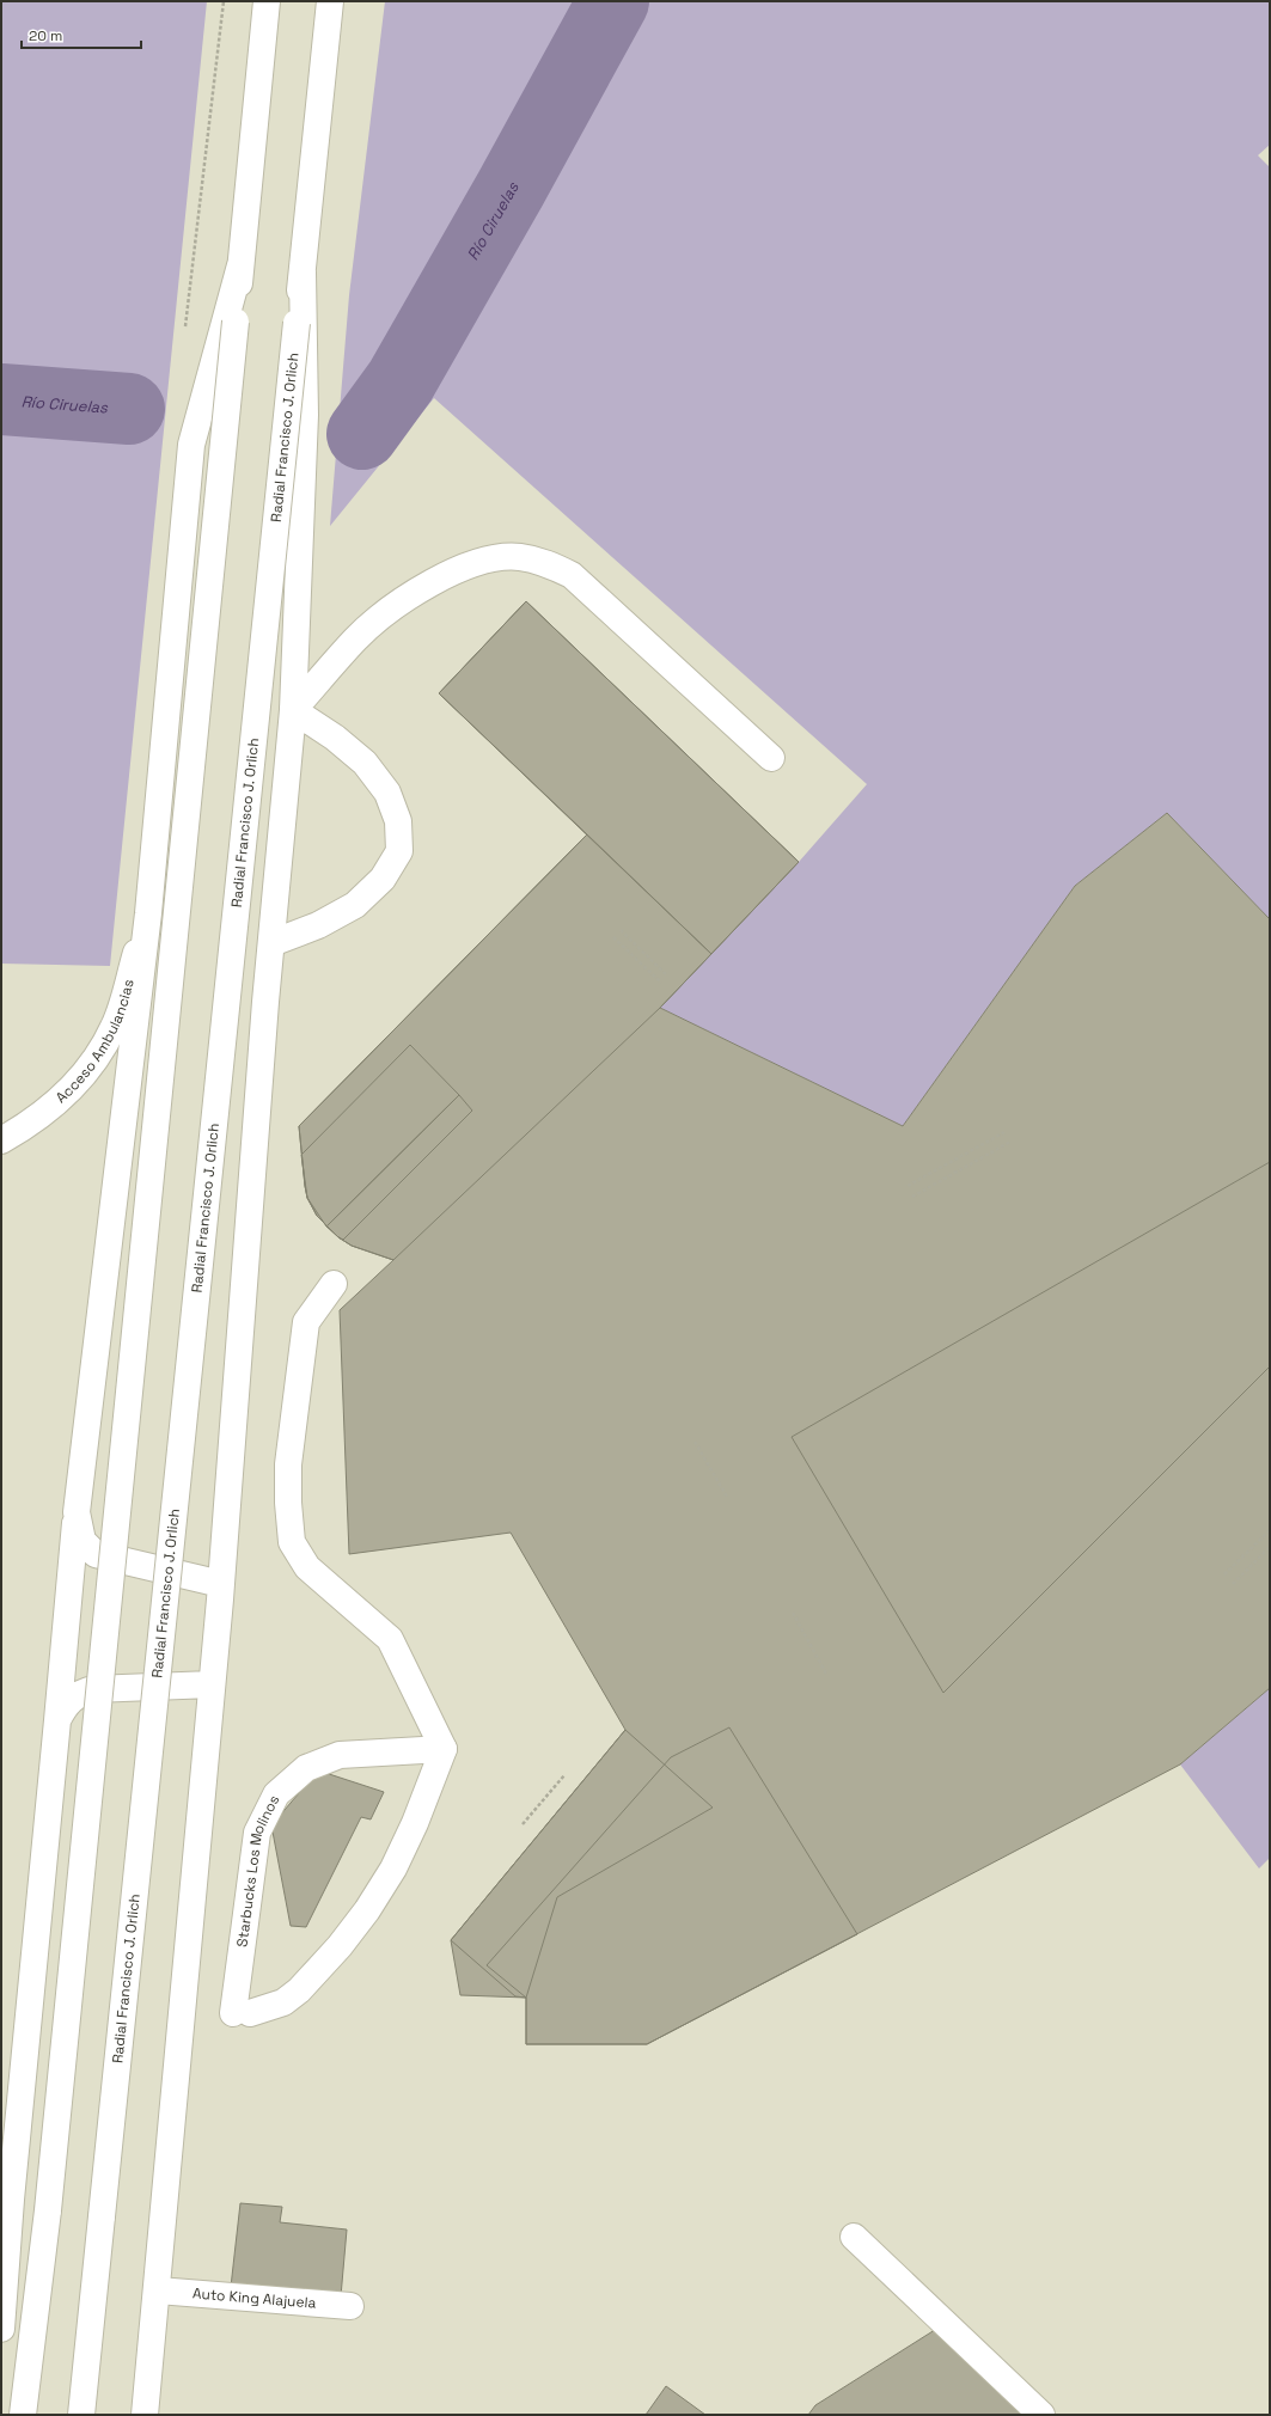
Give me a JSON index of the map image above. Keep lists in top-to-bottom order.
{
  "streets": {
    "main road": [
      "Radial Francisco J. Orlich",
      "Acceso Ambulancias",
      "Starbucks Los Molinos",
      "Auto King Alajuela"
    ]
  },
  "water": ["Río Ciruelas"],
  "scale_bar": "20 m"
}
